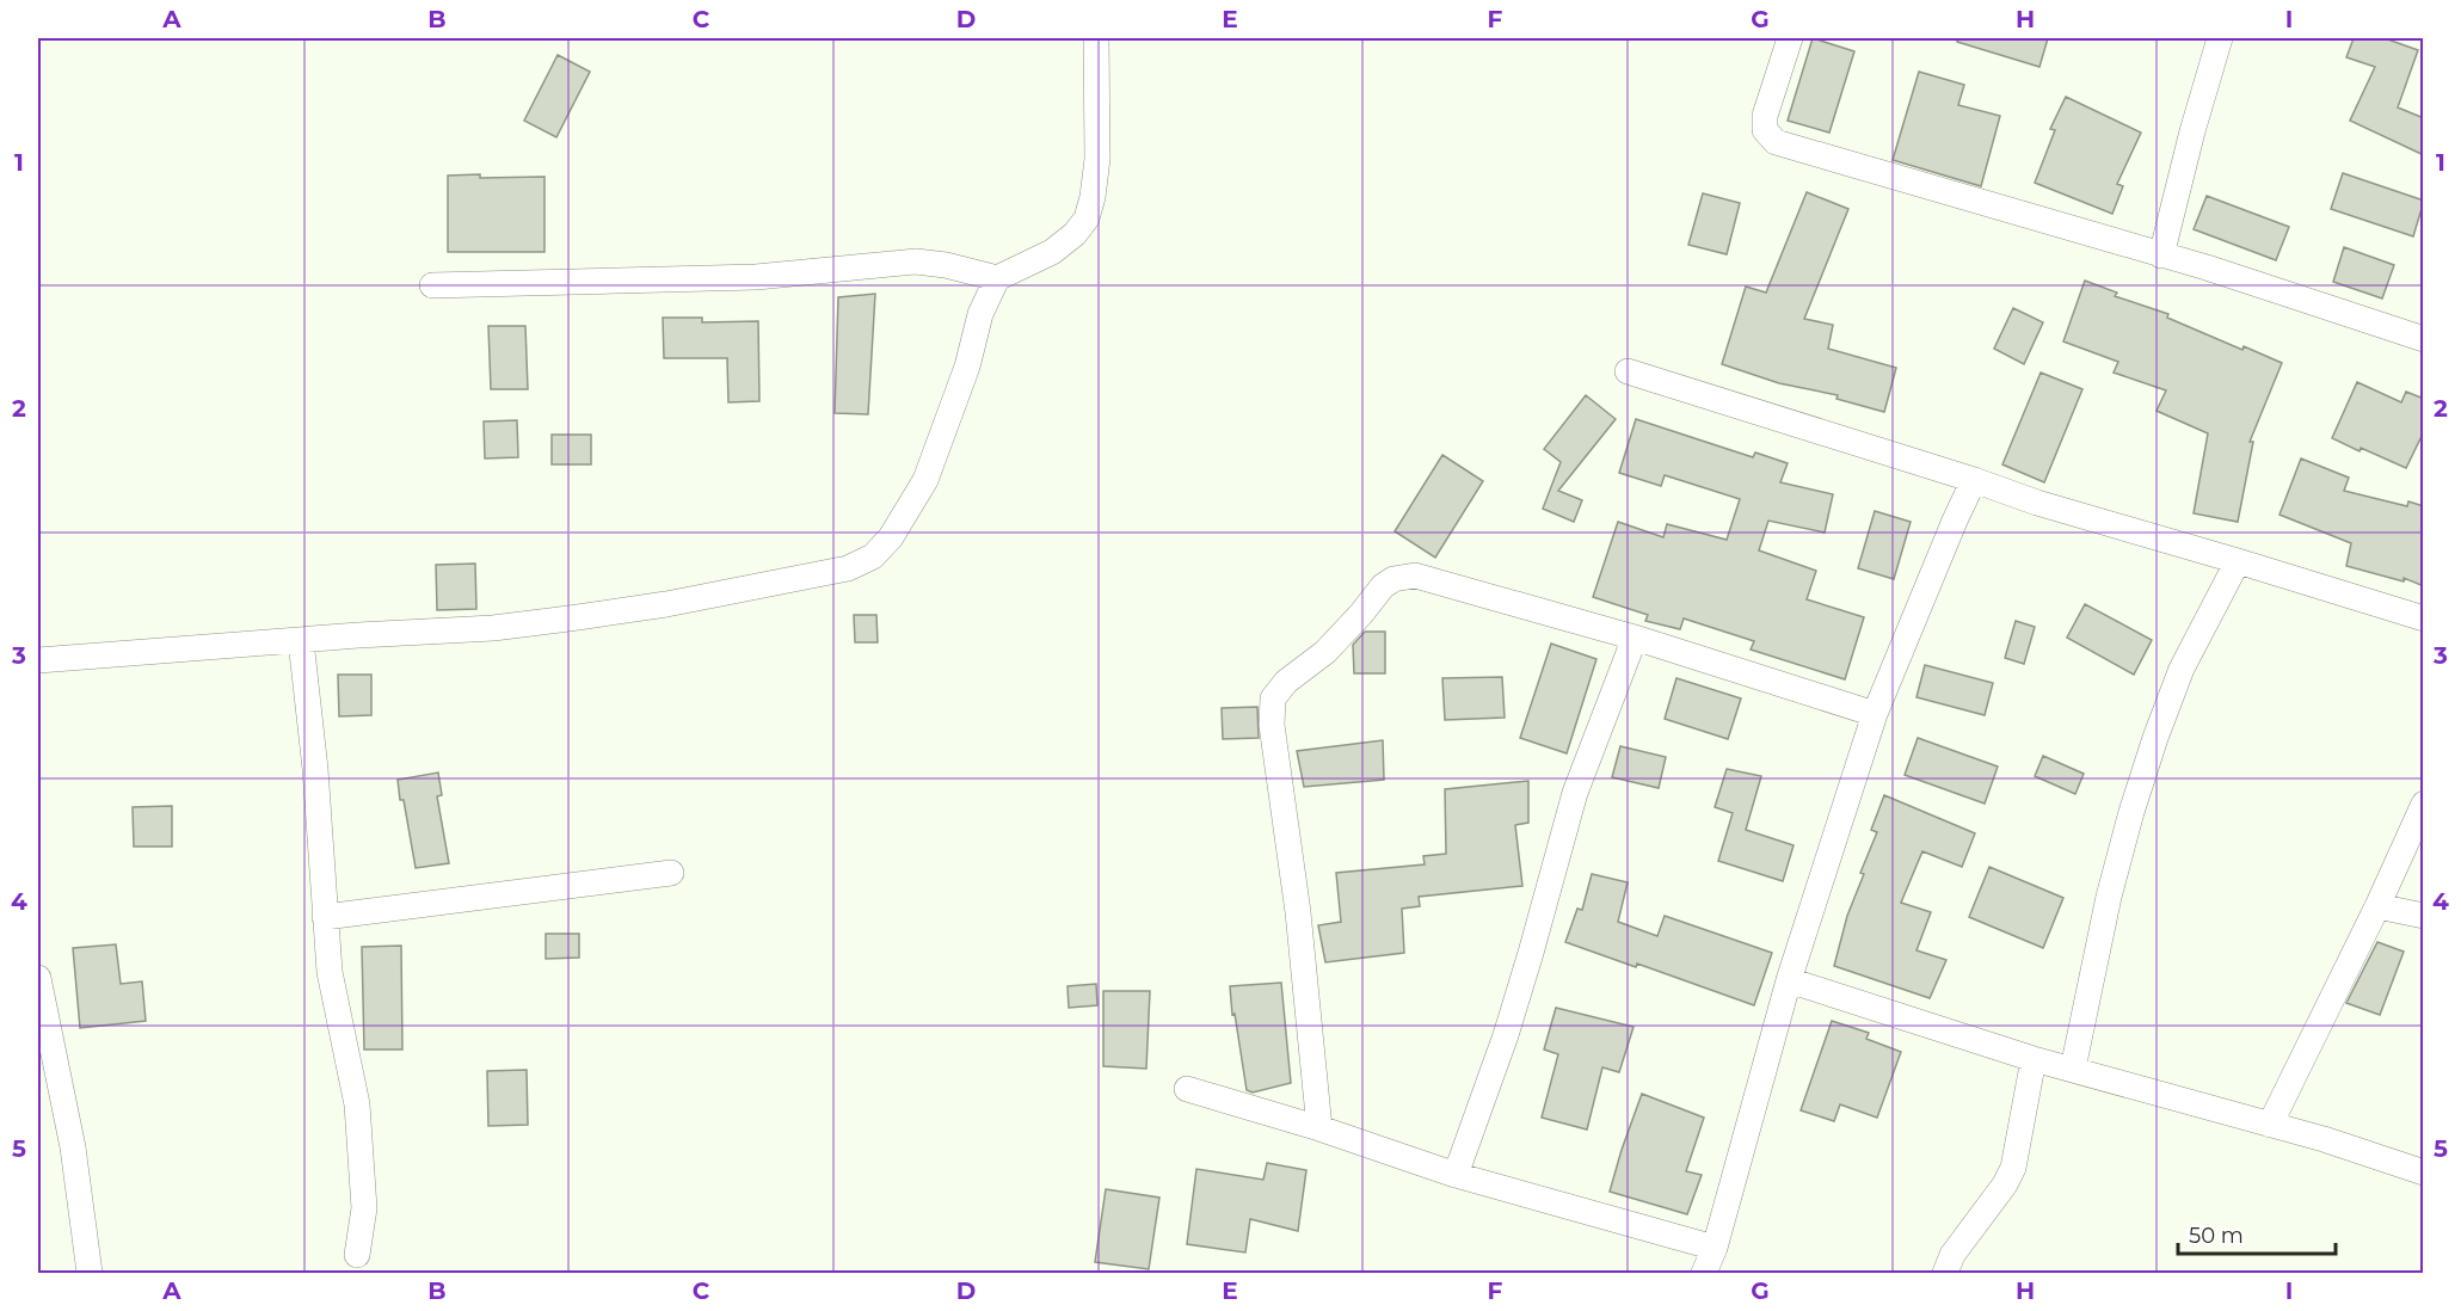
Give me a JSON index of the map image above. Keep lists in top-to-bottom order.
{
  "scale_bar": "50 m",
  "grid": {
    "columns": [
      "A",
      "B",
      "C",
      "D",
      "E",
      "F",
      "G",
      "H",
      "I"
    ],
    "rows": [
      "1",
      "2",
      "3",
      "4",
      "5"
    ]
  }
}
